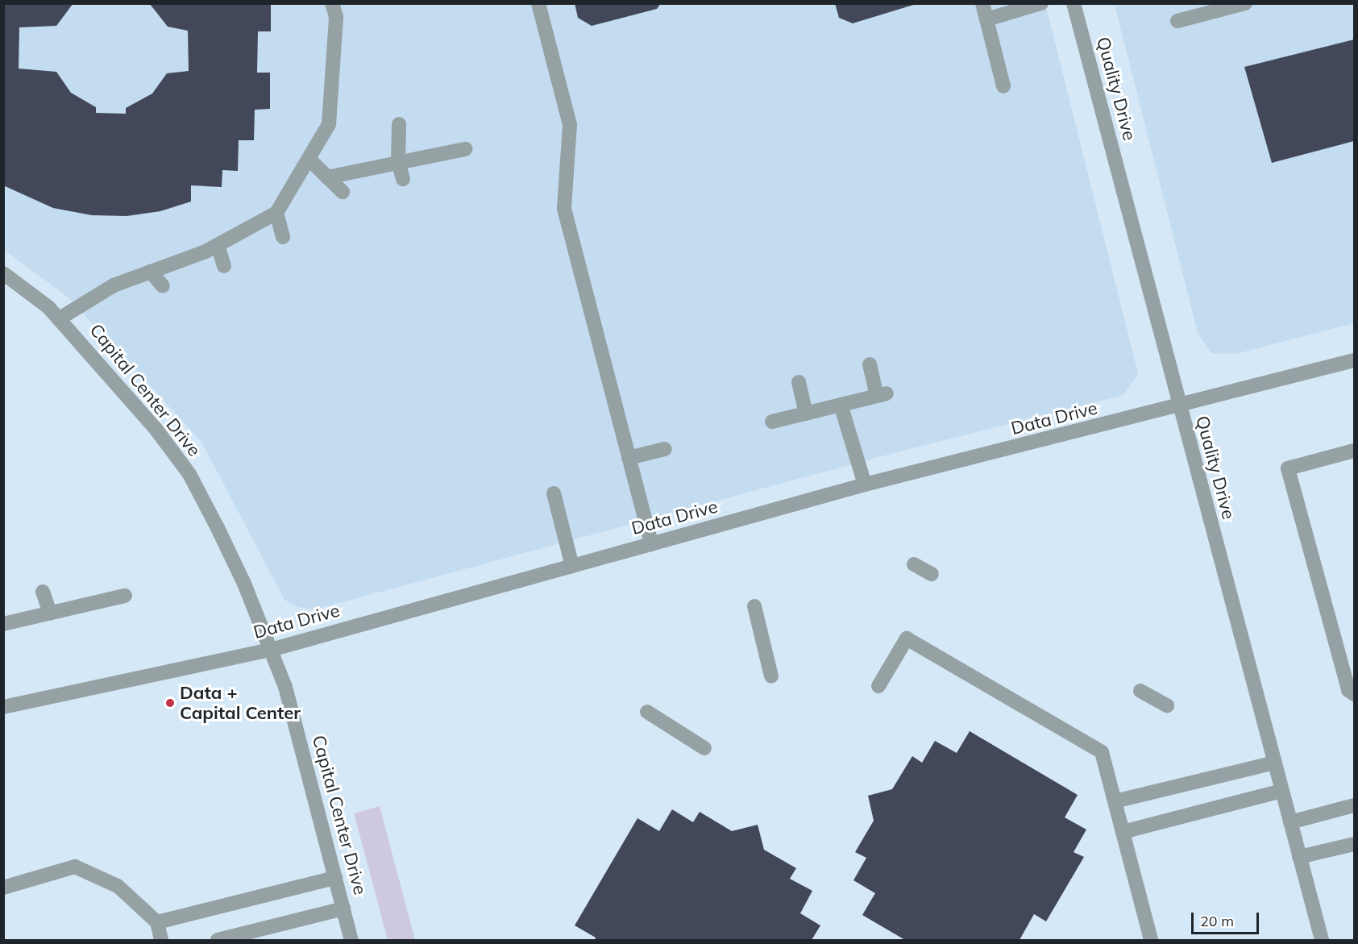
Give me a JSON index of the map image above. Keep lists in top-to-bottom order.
{
  "streets": {
    "street": ["Quality Drive", "Capital Center Drive", "Data Drive"]
  },
  "crossings": [
    ["Quality Drive", "Data Drive"],
    ["Capital Center Drive", "Data Drive"]
  ],
  "places": ["Data + Capital Center"],
  "scale_bar": "20 m"
}
